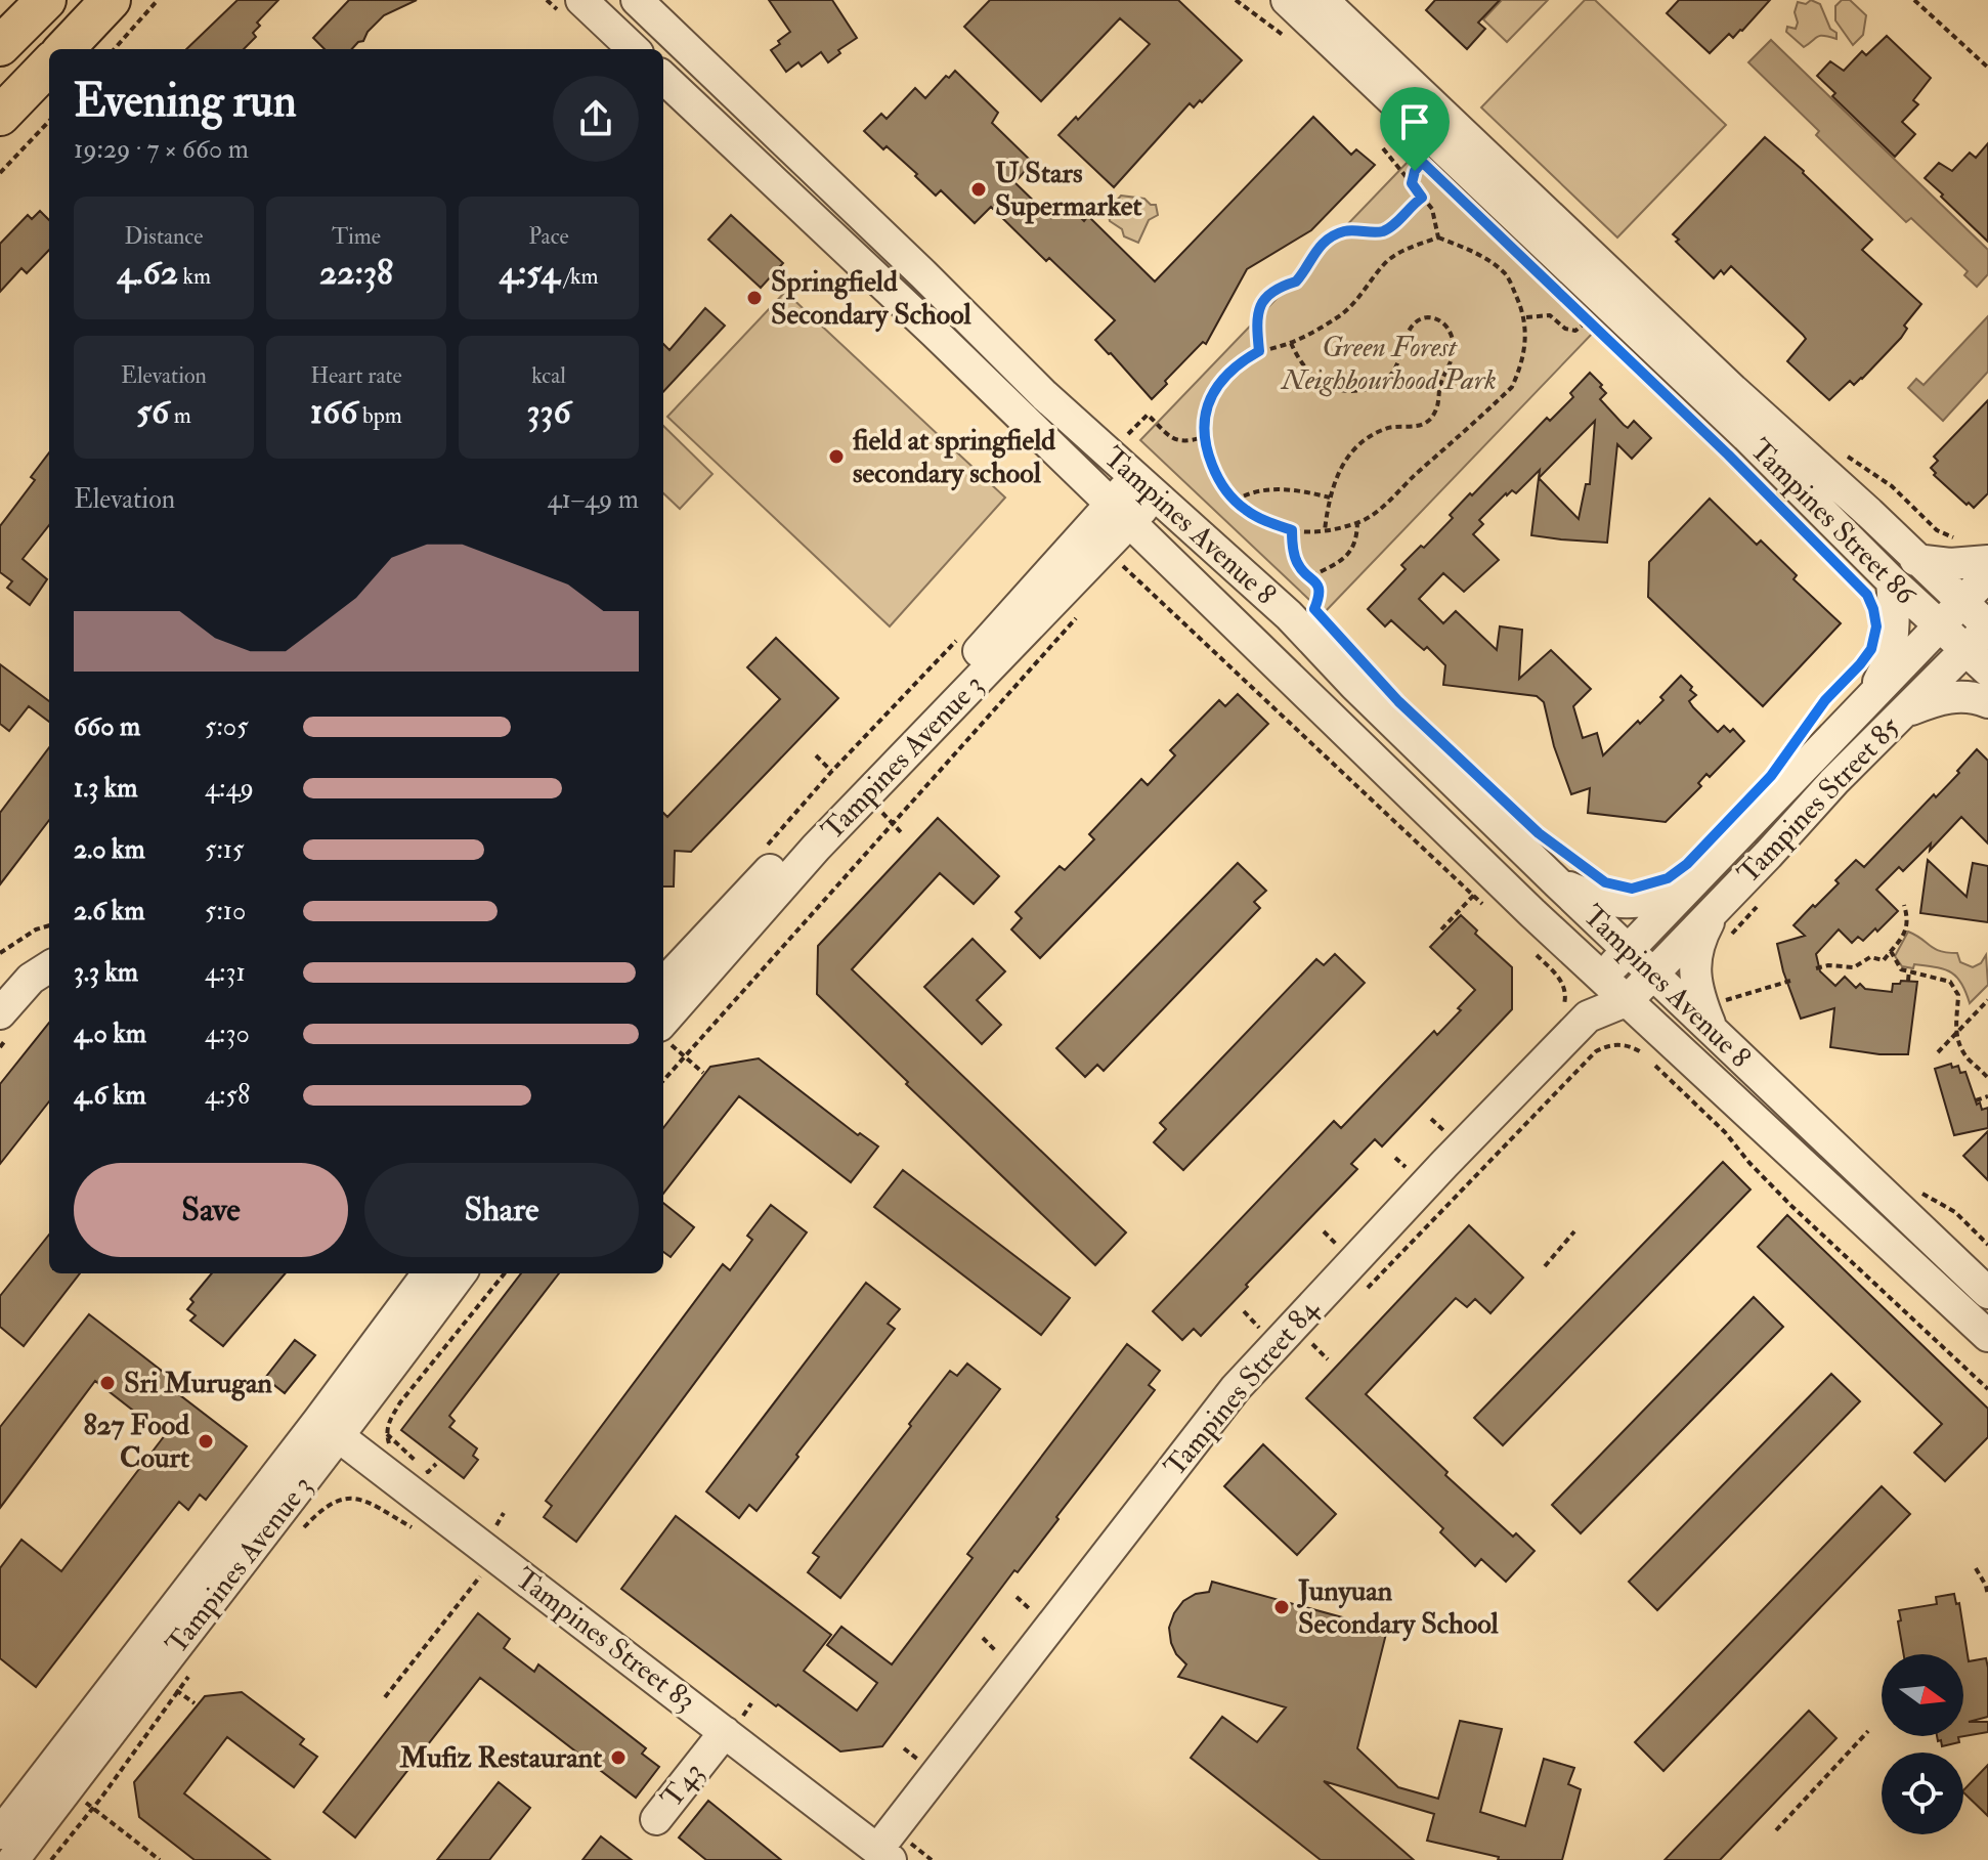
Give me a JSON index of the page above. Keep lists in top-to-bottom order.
{
  "streets": {
    "street": [
      "Tampines Street 86",
      "Tampines Avenue 8",
      "Tampines Avenue 3",
      "Tampines Street 85",
      "Tampines Street 84",
      "Tampines Street 83",
      "T43"
    ]
  },
  "crossings": [
    ["Tampines Street 86", "Tampines Street 85"],
    ["Tampines Avenue 8", "Tampines Avenue 3"],
    ["Tampines Avenue 8", "Tampines Street 85"],
    ["Tampines Avenue 8", "Tampines Street 84"],
    ["Tampines Avenue 3", "Tampines Street 83"],
    ["Tampines Street 85", "Tampines Street 84"],
    ["Tampines Street 84", "Tampines Street 83"],
    ["Tampines Street 83", "T43"]
  ],
  "parks": ["Green Forest Neighbourhood Park"],
  "places": [
    "U Stars Supermarket",
    "Springfield Secondary School",
    "field at springfield secondary school",
    "Sri Murugan",
    "827 Food Court",
    "Junyuan Secondary School",
    "Mufiz Restaurant"
  ],
  "north": "right",
  "page": {
    "heading": ["Evening run", "19:29 · 7 × 660 m"],
    "stats": [
      ["Distance", "4.62 km"],
      ["Time", "22:38"],
      ["Pace", "4:54 /km"],
      ["Elevation", "56 m"],
      ["Heart rate", "166 bpm"],
      ["kcal", "336"]
    ],
    "chart": ["Elevation", "41–49 m"],
    "list": [
      {
        "name": "660 m",
        "note": "5:05"
      },
      {
        "name": "1.3 km",
        "note": "4:49"
      },
      {
        "name": "2.0 km",
        "note": "5:15"
      },
      {
        "name": "2.6 km",
        "note": "5:10"
      },
      {
        "name": "3.3 km",
        "note": "4:31"
      },
      {
        "name": "4.0 km",
        "note": "4:30"
      },
      {
        "name": "4.6 km",
        "note": "4:58"
      }
    ],
    "buttons": ["Save", "Share"]
  }
}
